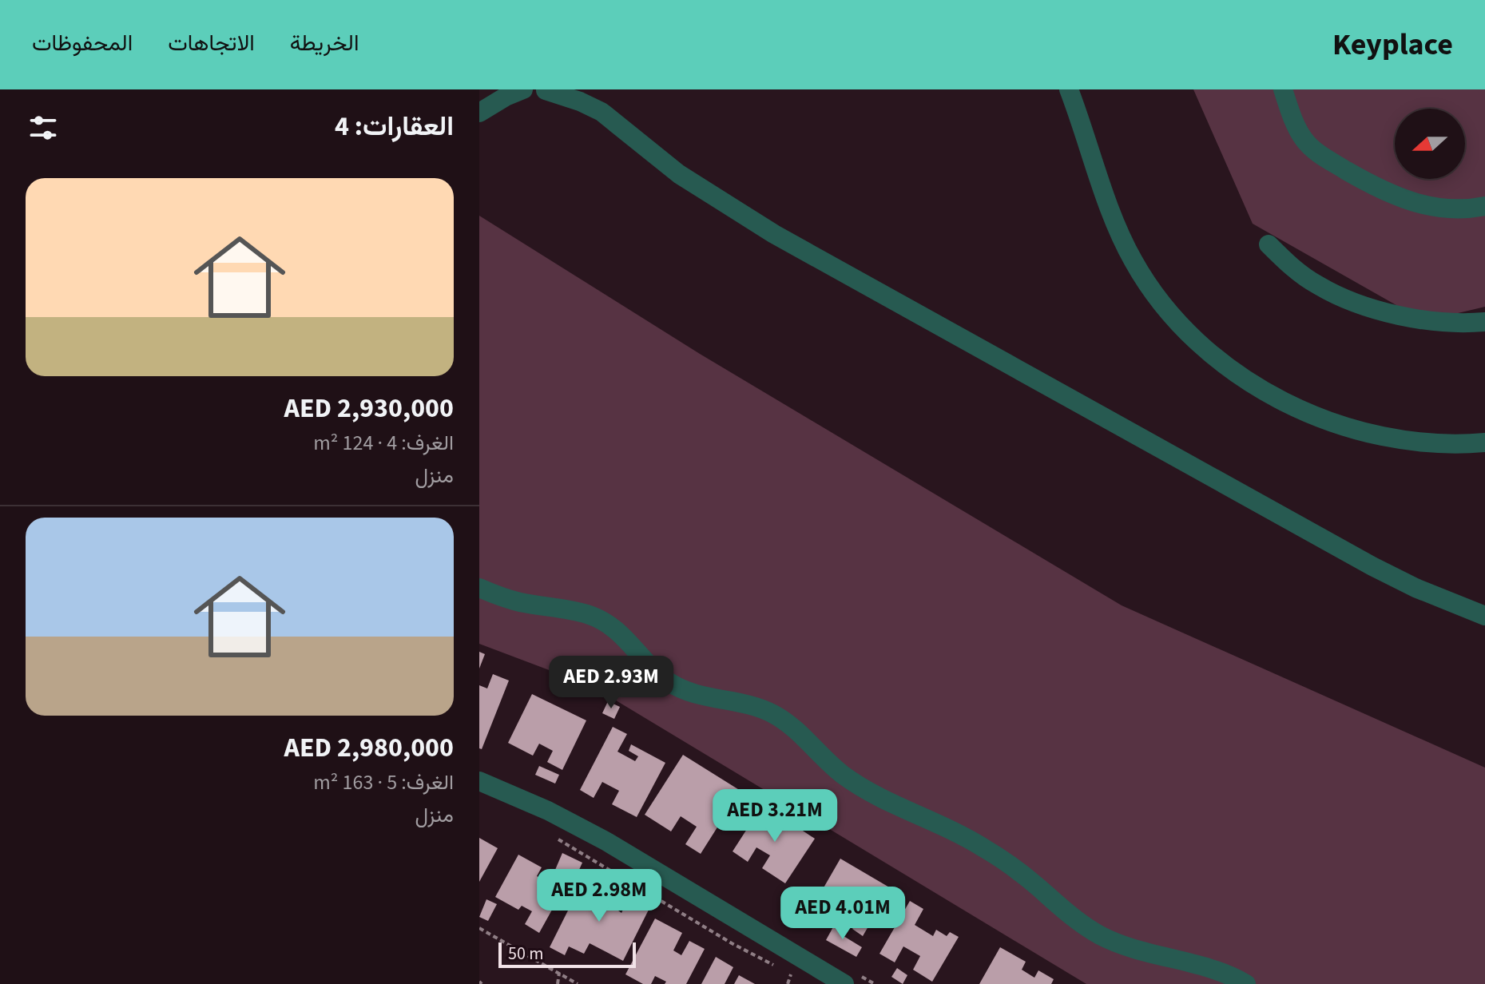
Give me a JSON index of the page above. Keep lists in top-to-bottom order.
{
  "scale_bar": "50 m",
  "north": "left",
  "page": {
    "header": "Keyplace",
    "nav": ["الخريطة", "الاتجاهات", "المحفوظات"],
    "heading": "العقارات: 4",
    "list": [
      {
        "name": "AED 2,930,000",
        "note": "الغرف: 4 · 124 m² · منزل"
      },
      {
        "name": "AED 2,980,000",
        "note": "الغرف: 5 · 163 m² · منزل"
      }
    ],
    "price": [
      "AED 2.93M",
      "AED 3.21M",
      "AED 2.98M",
      "AED 4.01M"
    ],
    "scale": "50 m"
  }
}
